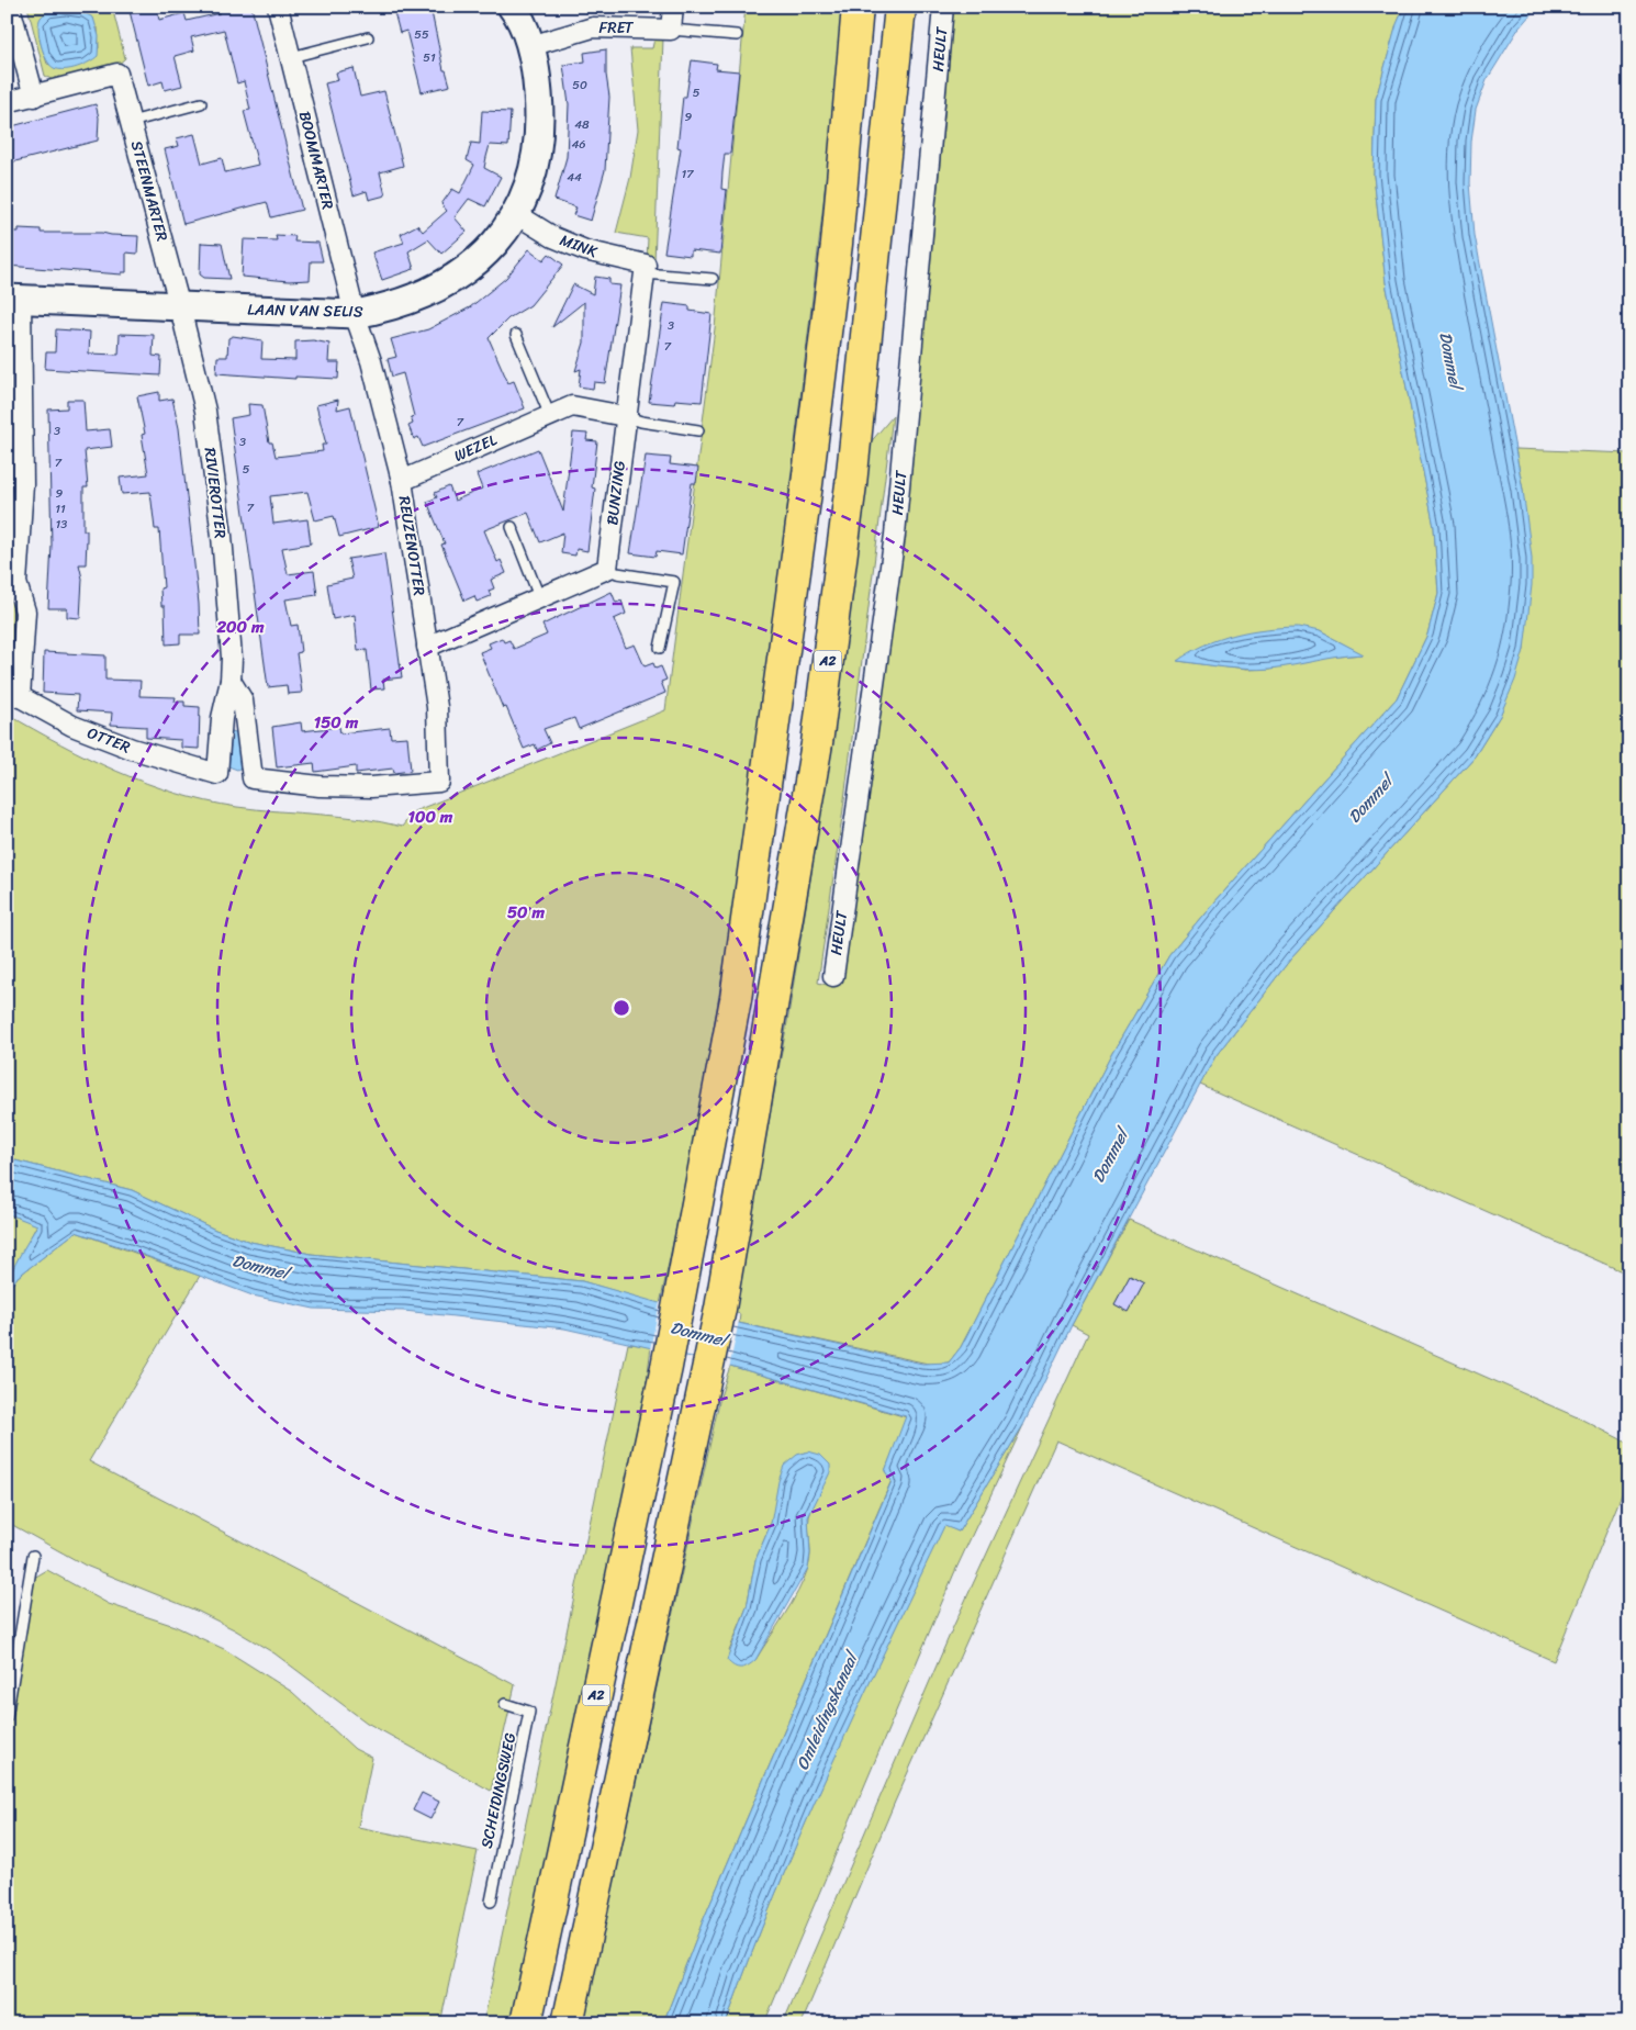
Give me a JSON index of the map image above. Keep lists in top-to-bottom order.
{
  "streets": {
    "highway": ["A2"],
    "street": [
      "FRET",
      "HEULT",
      "BOOMMARTER",
      "STEENMARTER",
      "MINK",
      "LAAN VAN SELIS",
      "WEZEL",
      "RIVIEROTTER",
      "BUNZING",
      "REUZENOTTER",
      "OTTER"
    ],
    "lane": ["SCHEIDINGSWEG"]
  },
  "crossings": [
    ["FRET", "LAAN VAN SELIS"],
    ["BOOMMARTER", "LAAN VAN SELIS"],
    ["BOOMMARTER", "REUZENOTTER"],
    ["STEENMARTER", "LAAN VAN SELIS"],
    ["STEENMARTER", "RIVIEROTTER"],
    ["MINK", "LAAN VAN SELIS"],
    ["MINK", "BUNZING"],
    ["LAAN VAN SELIS", "RIVIEROTTER"],
    ["LAAN VAN SELIS", "REUZENOTTER"],
    ["WEZEL", "BUNZING"],
    ["WEZEL", "REUZENOTTER"],
    ["RIVIEROTTER", "REUZENOTTER"],
    ["RIVIEROTTER", "OTTER"]
  ],
  "water": ["Dommel", "Omleidingskanaal"],
  "house_numbers": [
    "55",
    "51",
    "50",
    "5",
    "9",
    "48",
    "46",
    "17",
    "44",
    "3",
    "7",
    "7",
    "3",
    "3",
    "7",
    "5",
    "9",
    "7",
    "11",
    "13"
  ],
  "rings": [
    "200 m",
    "150 m",
    "100 m",
    "50 m"
  ]
}
